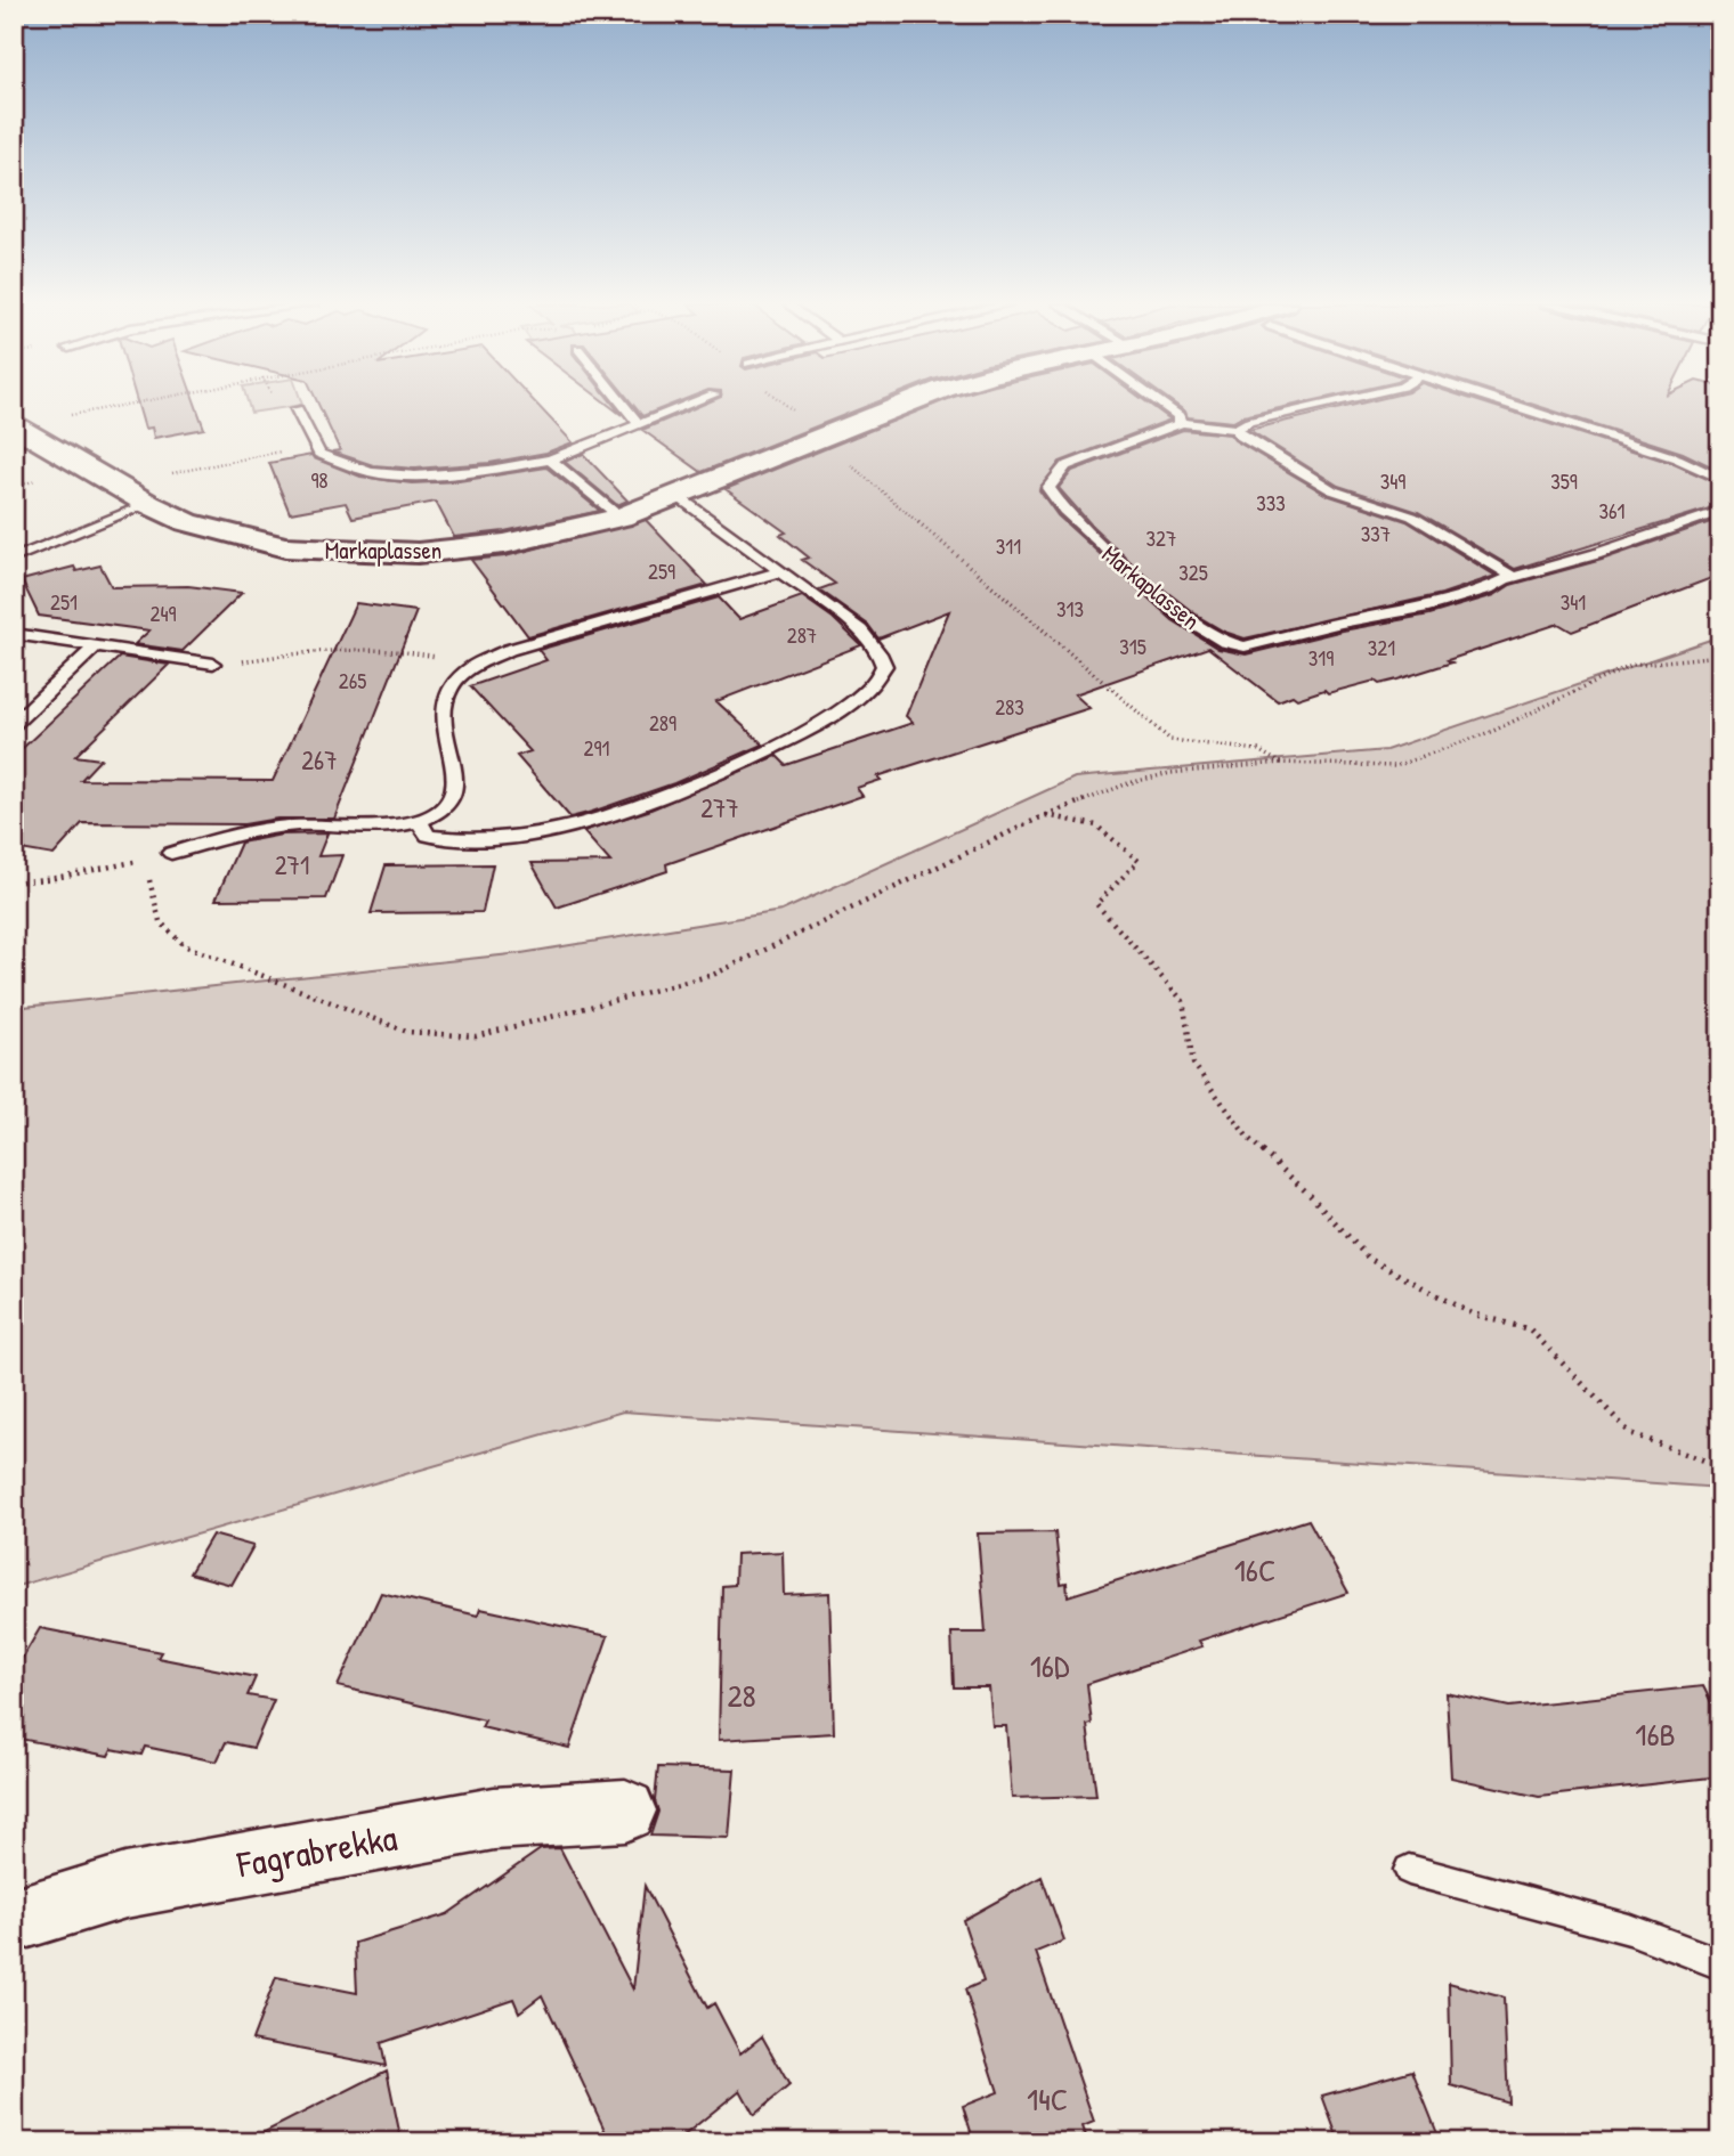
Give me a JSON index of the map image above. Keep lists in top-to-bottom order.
{
  "streets": {
    "street": ["Markaplassen", "Fagrabrekka"]
  },
  "house_numbers": [
    "98",
    "349",
    "359",
    "333",
    "361",
    "337",
    "327",
    "311",
    "259",
    "325",
    "251",
    "341",
    "313",
    "249",
    "287",
    "315",
    "321",
    "319",
    "265",
    "283",
    "289",
    "291",
    "267",
    "277",
    "271",
    "16C",
    "16D",
    "28",
    "16B",
    "14C"
  ]
}
